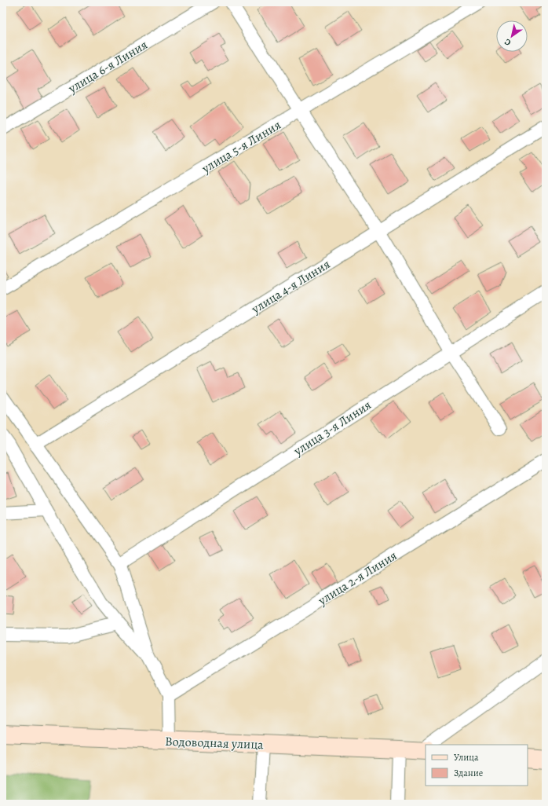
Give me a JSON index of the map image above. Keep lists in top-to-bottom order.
{
  "streets": {
    "street": [
      "улица 6-я Линия",
      "улица 5-я Линия",
      "улица 4-я Линия",
      "улица 3-я Линия",
      "улица 2-я Линия",
      "Водоводная улица"
    ]
  },
  "legend": ["Улица", "Здание"],
  "north": "bottom left"
}
